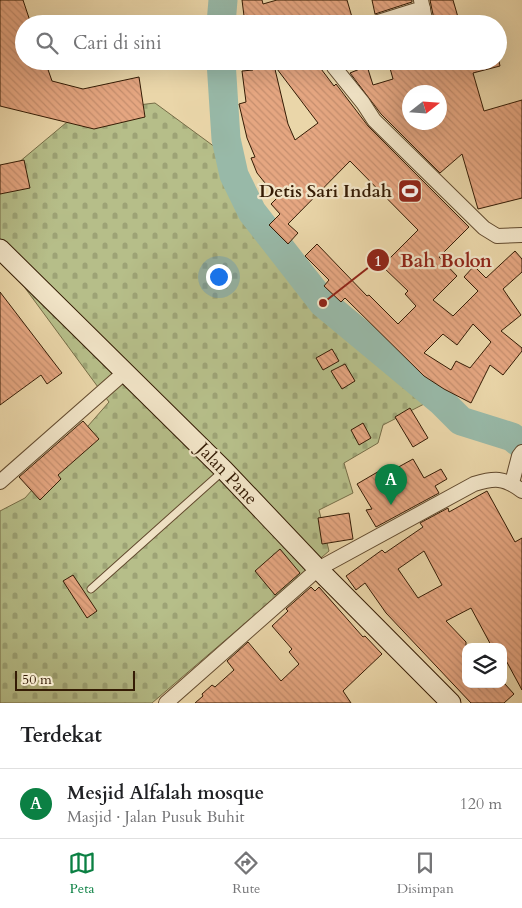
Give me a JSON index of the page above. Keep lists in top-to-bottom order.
{
  "streets": {
    "street": ["Jalan Pane"]
  },
  "places": {
    "sports": ["Detis Sari Indah"],
    "other": ["Bah Bolon"]
  },
  "scale_bar": "50 m",
  "north": "right",
  "page": {
    "search": "Cari di sini",
    "pins": "A",
    "scale": "50 m",
    "heading": "Terdekat",
    "list": [
      {
        "mark": "A",
        "name": "Mesjid Alfalah mosque",
        "note": "Masjid · Jalan Pusuk Buhit",
        "value": "120 m"
      }
    ],
    "nav": ["Peta", "Rute", "Disimpan"]
  }
}
